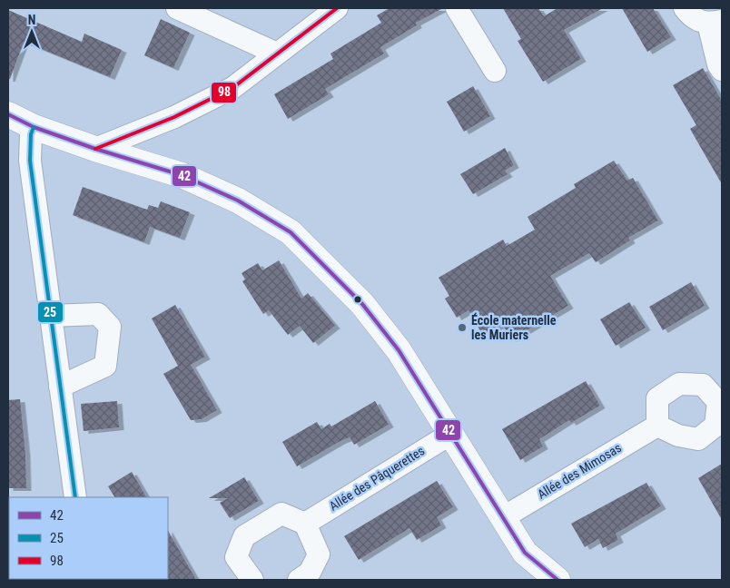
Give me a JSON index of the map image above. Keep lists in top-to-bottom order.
{
  "streets": {
    "street": ["Allée des Mimosas", "Allée des Pâquerettes"]
  },
  "places": ["École maternelle les Muriers"],
  "lines": ["transit line 98", "transit line 42", "transit line 25"],
  "legend": ["42", "25", "98"],
  "north": "top"
}
